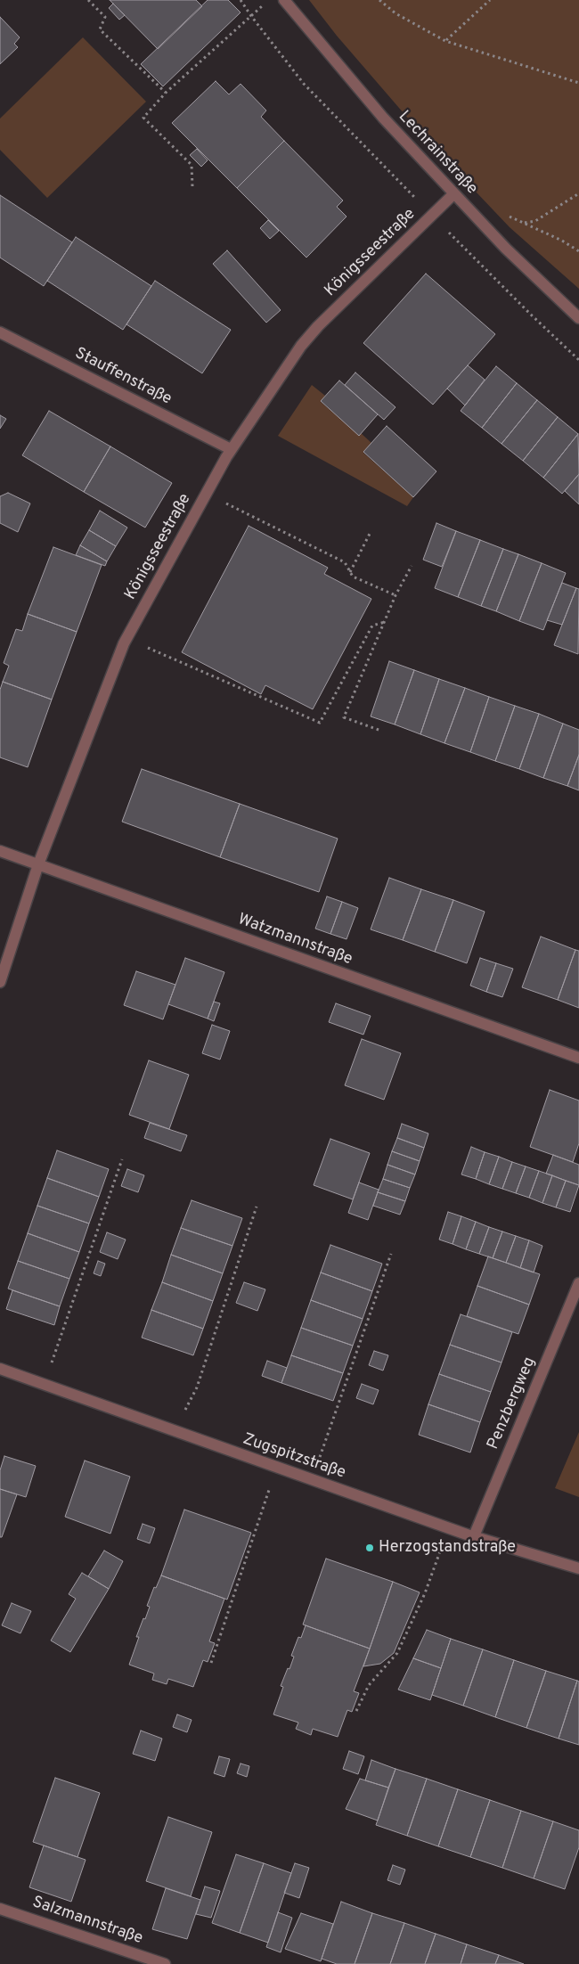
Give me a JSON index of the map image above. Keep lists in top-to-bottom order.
{
  "streets": {
    "street": [
      "Lechrainstraße",
      "Königsseestraße",
      "Stauffenstraße",
      "Watzmannstraße",
      "Penzbergweg",
      "Zugspitzstraße",
      "Salzmannstraße"
    ]
  },
  "crossings": [
    ["Lechrainstraße", "Königsseestraße"],
    ["Königsseestraße", "Stauffenstraße"],
    ["Königsseestraße", "Watzmannstraße"],
    ["Penzbergweg", "Zugspitzstraße"]
  ],
  "places": ["Herzogstandstraße"]
}
